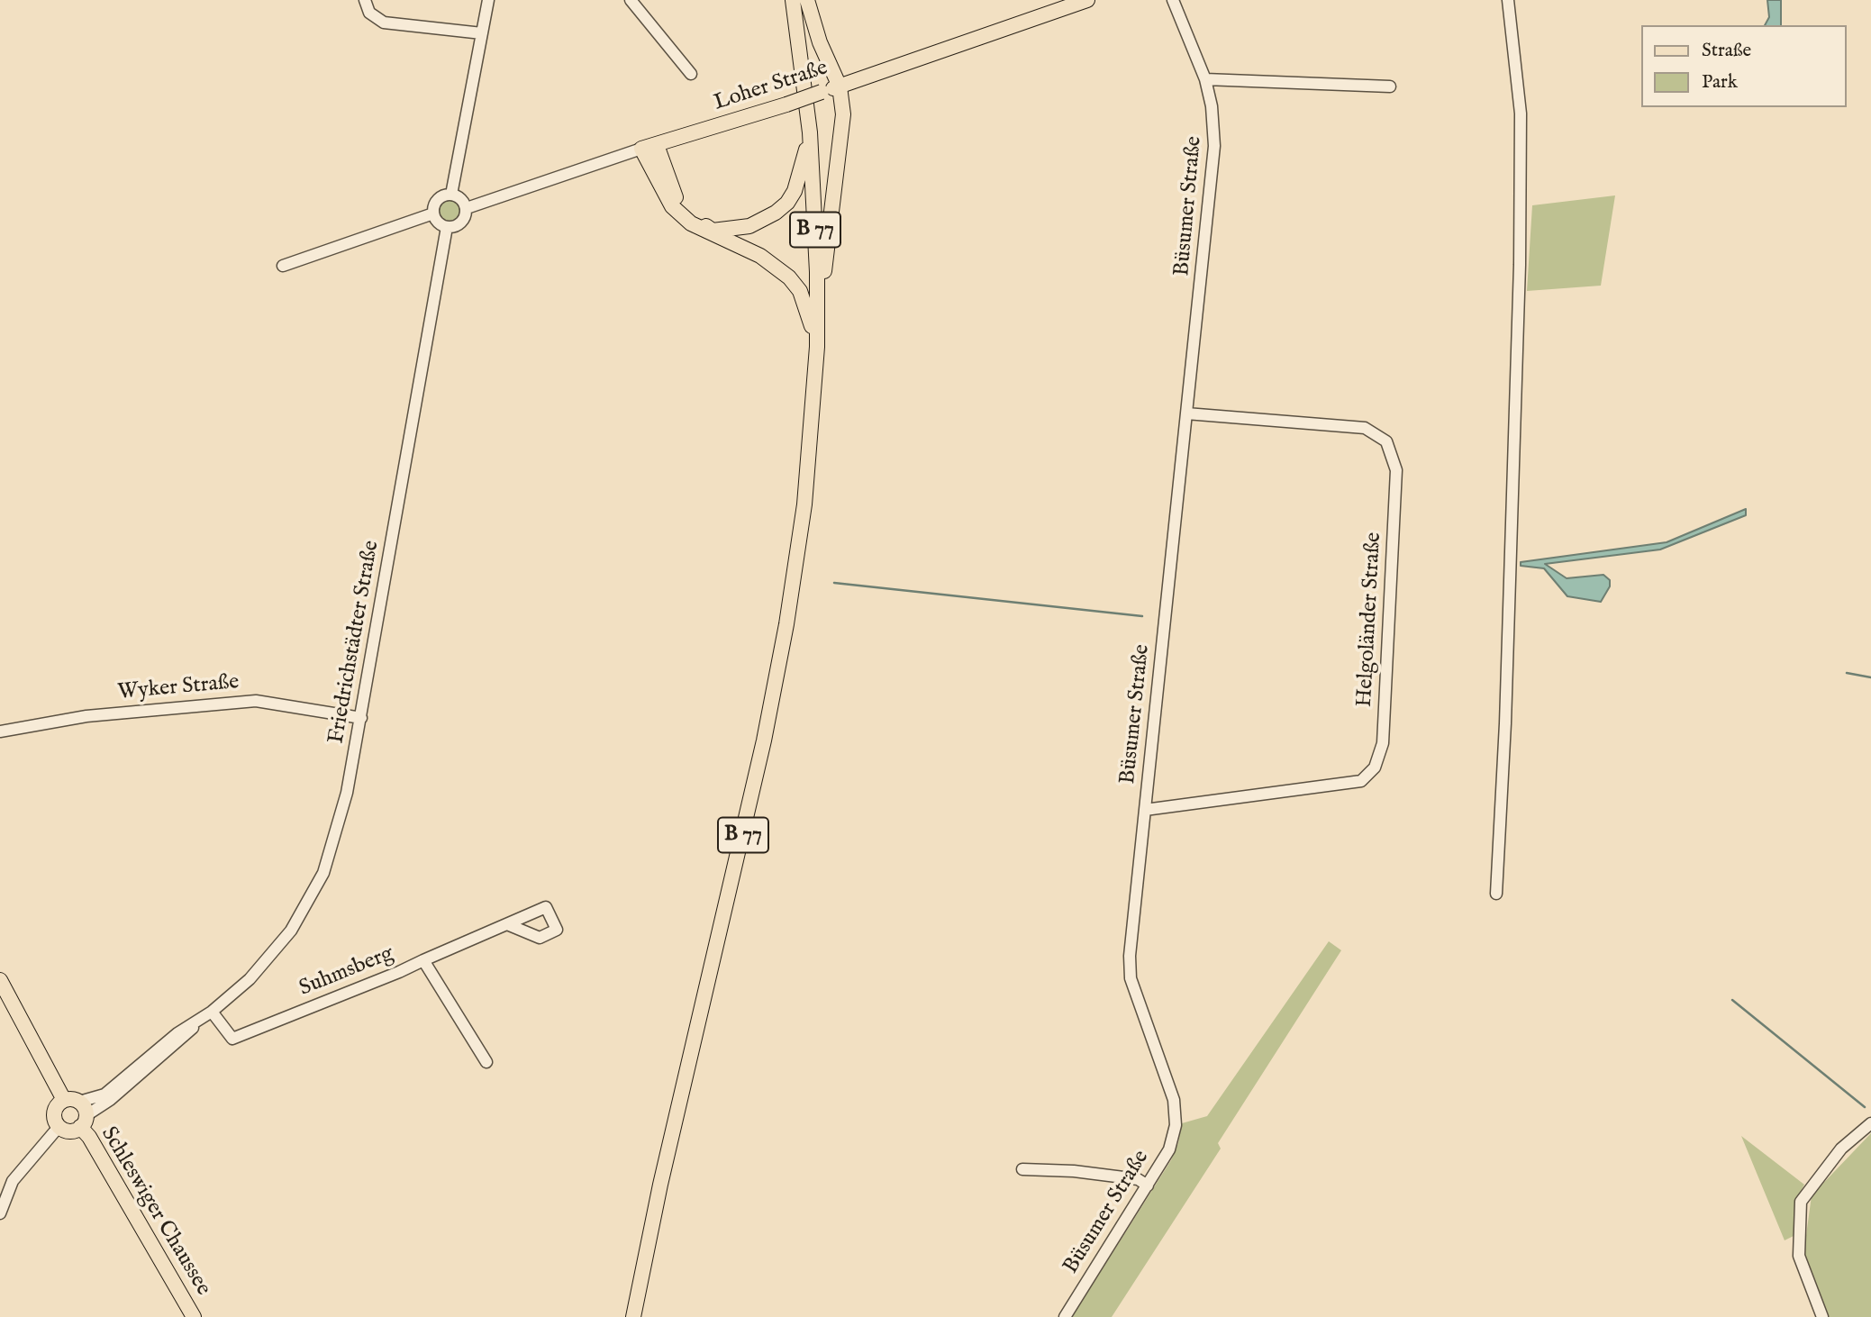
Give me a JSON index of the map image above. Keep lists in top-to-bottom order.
{
  "streets": {
    "main road": ["Loher Straße", "B 77", "Schleswiger Chaussee"],
    "street": [
      "Büsumer Straße",
      "Helgoländer Straße",
      "Friedrichstädter Straße",
      "Wyker Straße",
      "Suhmsberg"
    ]
  },
  "crossings": [
    ["Loher Straße", "Friedrichstädter Straße"],
    ["Büsumer Straße", "Helgoländer Straße"],
    ["Friedrichstädter Straße", "Wyker Straße"],
    ["Friedrichstädter Straße", "Suhmsberg"],
    ["Friedrichstädter Straße", "Schleswiger Chaussee"]
  ],
  "legend": ["Straße", "Park"]
}
